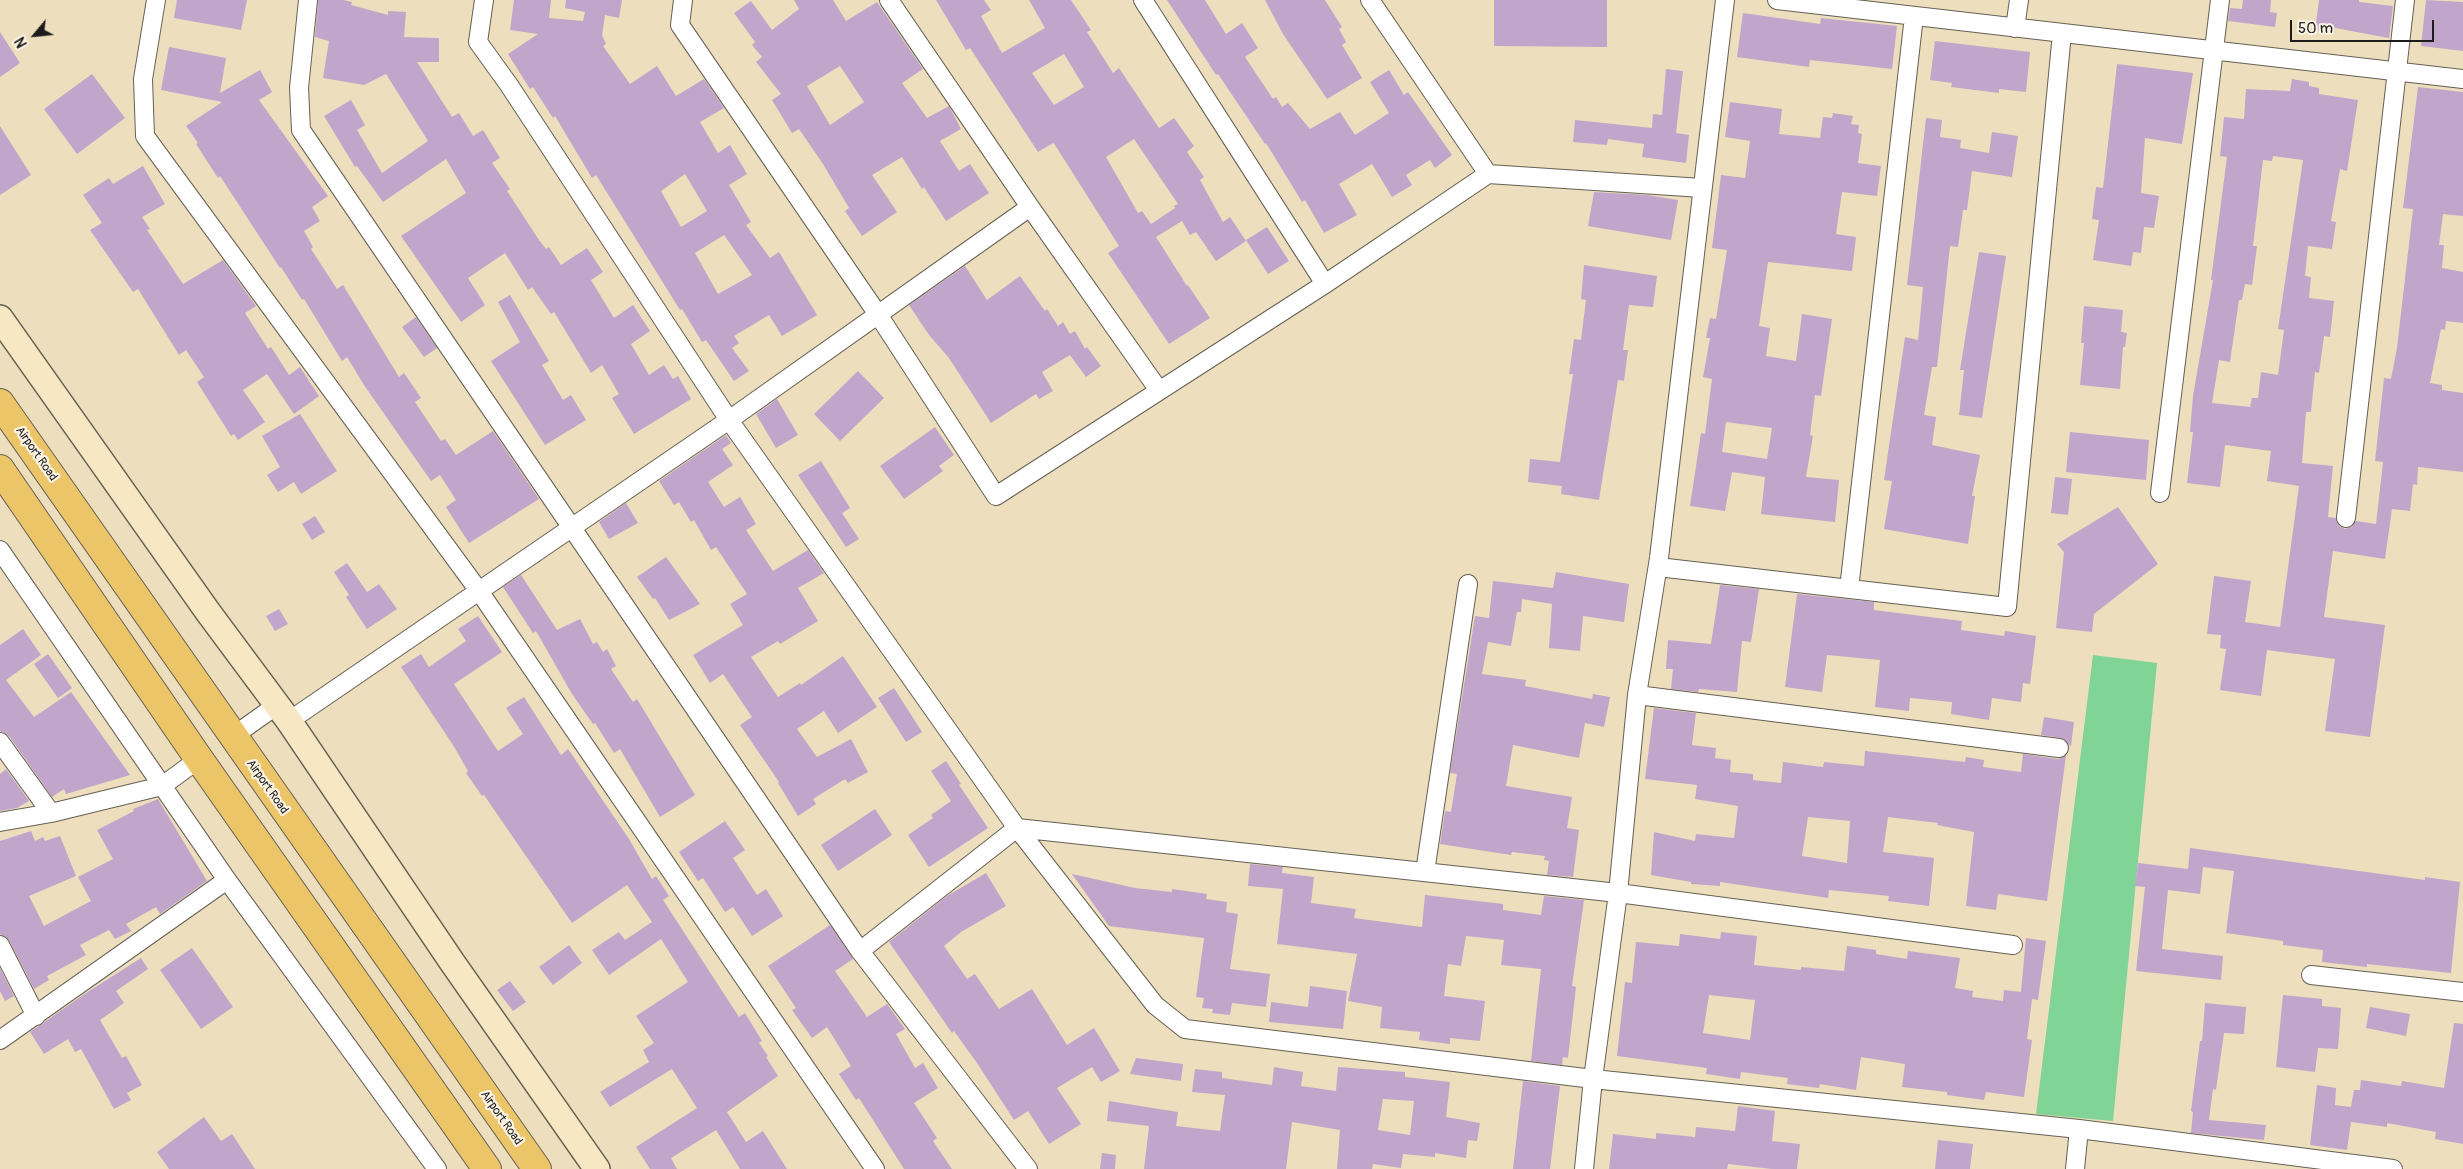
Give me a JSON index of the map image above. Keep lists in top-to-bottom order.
{
  "streets": {
    "main road": ["Airport Road"]
  },
  "scale_bar": "50 m",
  "north": "bottom left"
}
